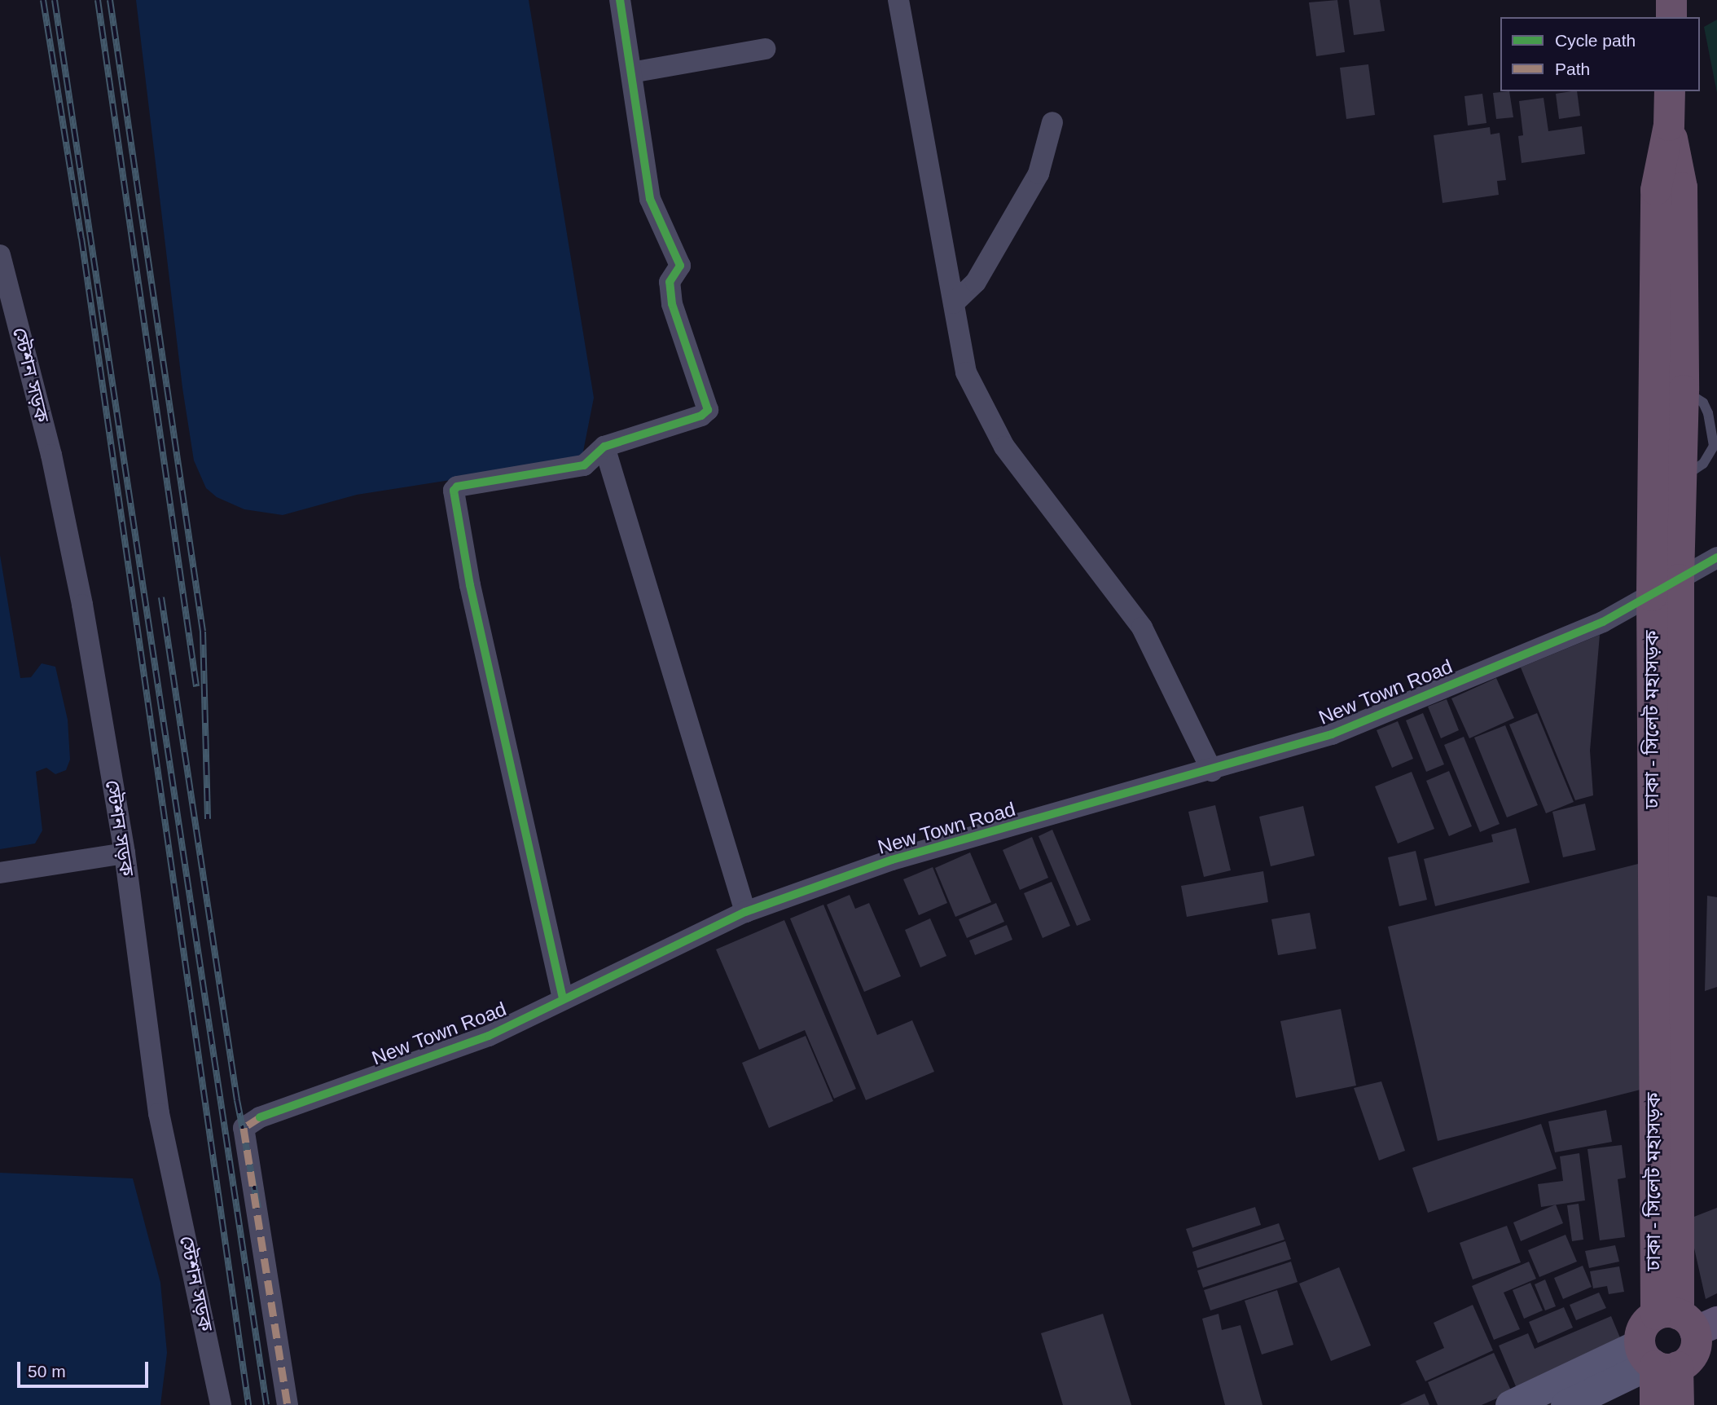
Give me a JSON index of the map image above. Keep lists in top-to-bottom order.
{
  "streets": {
    "highway": ["ঢাকা - সিলেট মহাসড়ক"],
    "street": ["স্টেশন সড়ক", "New Town Road"]
  },
  "crossings": [
    ["New Town Road", "ঢাকা - সিলেট মহাসড়ক"]
  ],
  "legend": ["Cycle path", "Path"],
  "scale_bar": "50 m"
}
